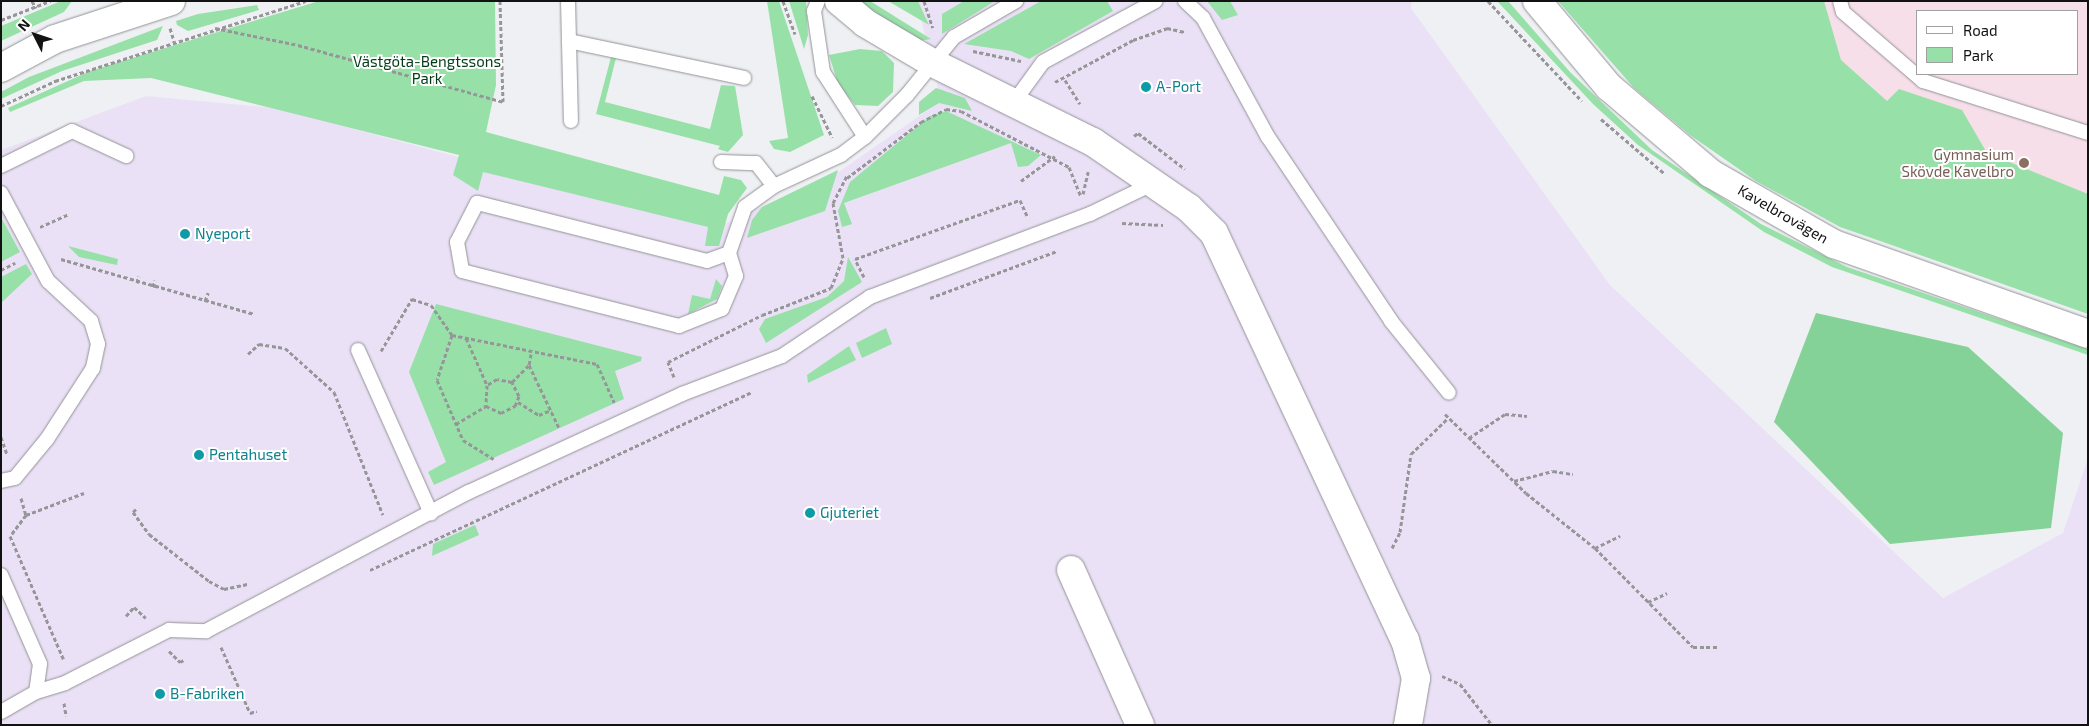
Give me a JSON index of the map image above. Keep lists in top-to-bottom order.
{
  "streets": {
    "street": ["Kavelbrovägen"]
  },
  "parks": ["Västgöta-Bengtssons Park"],
  "places": [
    "A-Port",
    "Gymnasium Skövde Kavelbro",
    "Nyeport",
    "Pentahuset",
    "Gjuteriet",
    "B-Fabriken"
  ],
  "legend": ["Road", "Park"],
  "north": "top left"
}
